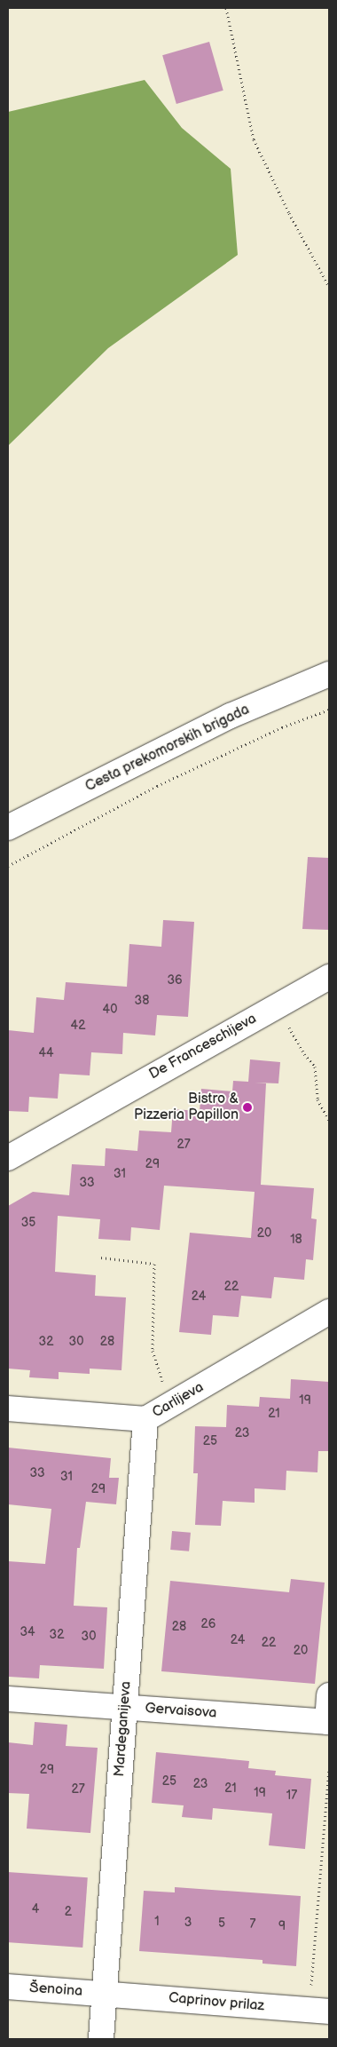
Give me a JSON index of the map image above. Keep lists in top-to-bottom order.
{
  "streets": {
    "street": [
      "Cesta prekomorskih brigada",
      "De Franceschijeva",
      "Carlijeva",
      "Gervaisova",
      "Mardeganijeva",
      "Šenoina",
      "Caprinov prilaz"
    ]
  },
  "crossings": [
    ["Carlijeva", "Mardeganijeva"],
    ["Gervaisova", "Mardeganijeva"],
    ["Mardeganijeva", "Šenoina"],
    ["Mardeganijeva", "Caprinov prilaz"],
    ["Šenoina", "Caprinov prilaz"]
  ],
  "places": ["Bistro & Pizzeria Papillon"],
  "house_numbers": [
    "36",
    "38",
    "40",
    "42",
    "44",
    "27",
    "29",
    "31",
    "33",
    "35",
    "20",
    "18",
    "22",
    "24",
    "32",
    "30",
    "28",
    "19",
    "21",
    "23",
    "25",
    "33",
    "31",
    "29",
    "26",
    "28",
    "34",
    "32",
    "30",
    "24",
    "22",
    "20",
    "29",
    "25",
    "23",
    "21",
    "27",
    "19",
    "17",
    "4",
    "2",
    "1",
    "3",
    "5",
    "7",
    "9"
  ]
}
